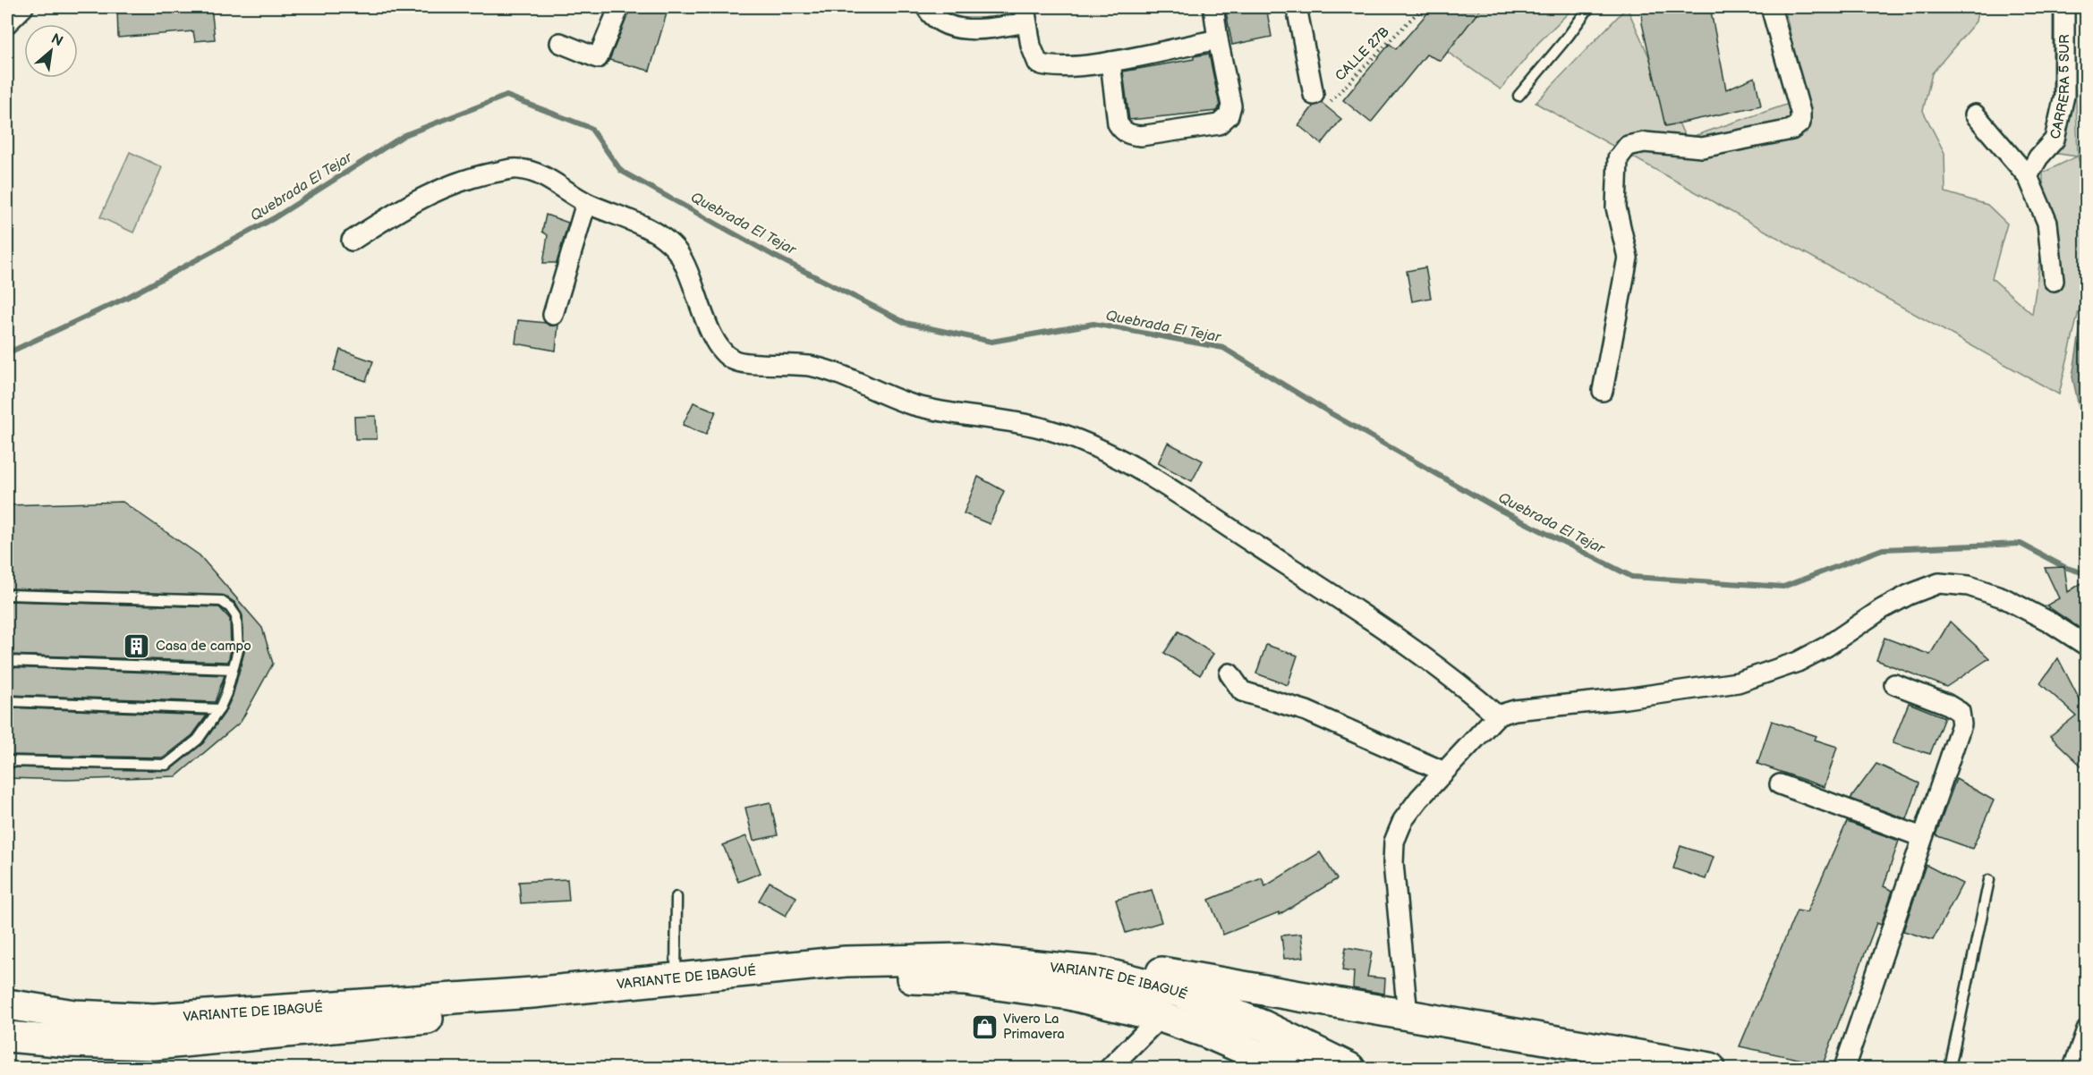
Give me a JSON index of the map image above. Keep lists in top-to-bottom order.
{
  "streets": {
    "highway": ["VARIANTE DE IBAGUÉ"],
    "street": ["CARRERA 5 SUR"],
    "path": ["CALLE 27B"]
  },
  "water": ["Quebrada El Tejar"],
  "places": {
    "building": ["Casa de campo"],
    "shop": ["Vivero La Primavera"]
  },
  "north": "top right"
}
